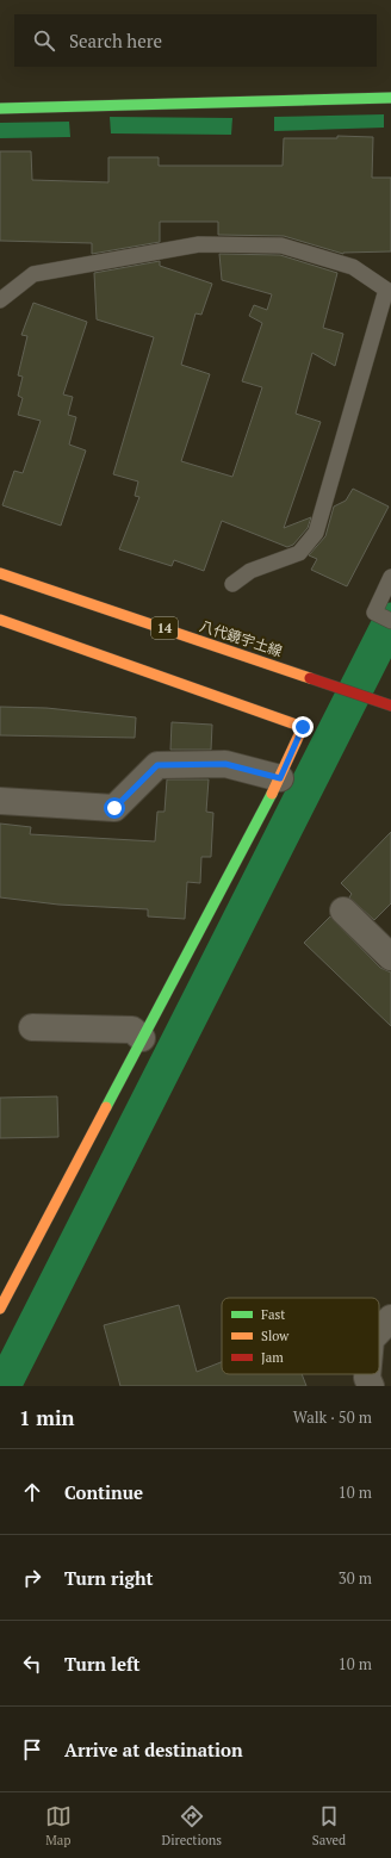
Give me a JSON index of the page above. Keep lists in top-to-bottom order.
{
  "streets": {
    "street": ["14", "八代鏡宇土線"]
  },
  "legend": ["Fast", "Slow", "Jam"],
  "page": {
    "search": "Search here",
    "heading": ["1 min", "Walk · 50 m"],
    "list": [
      ["Continue", "10 m"],
      ["Turn right", "30 m"],
      ["Turn left", "10 m"],
      "Arrive at destination"
    ],
    "nav": ["Map", "Directions", "Saved"]
  }
}
